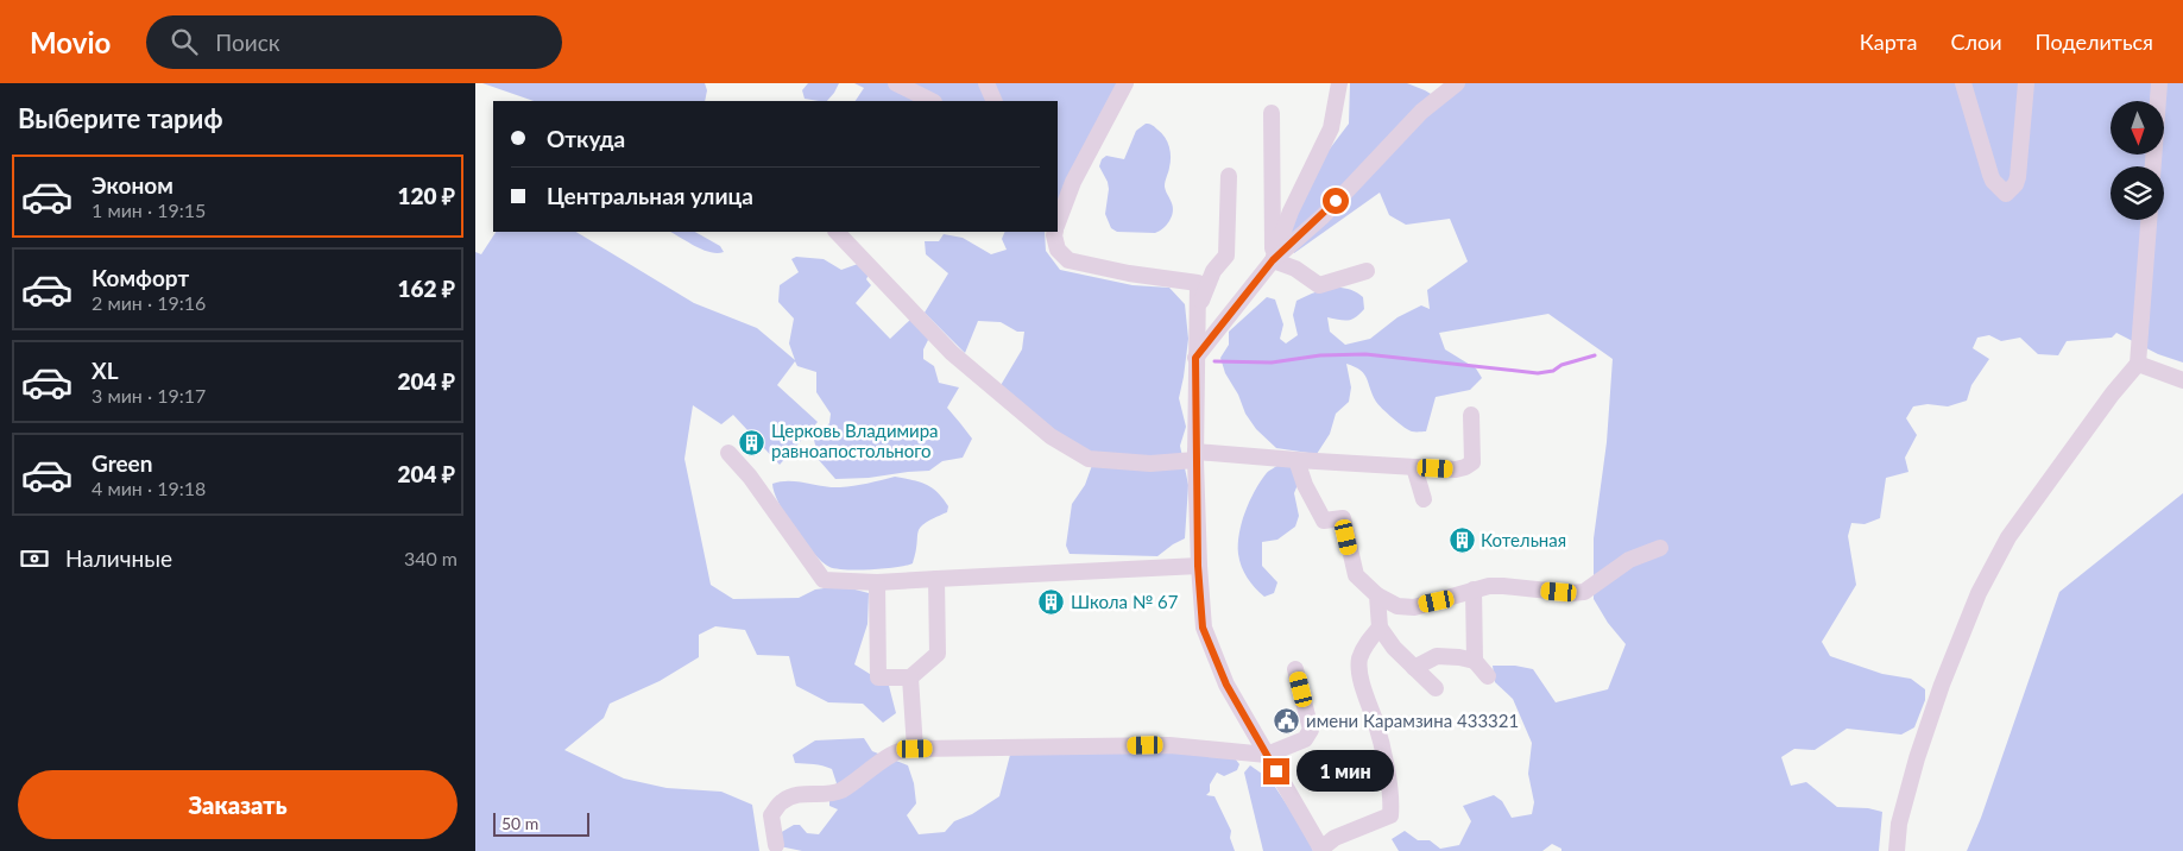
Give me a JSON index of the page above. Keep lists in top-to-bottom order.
{
  "places": {
    "building": ["Церковь Владимира равноапостольного", "Котельная", "Школа № 67"],
    "public building": ["имени Карамзина 433321"]
  },
  "scale_bar": "50 m",
  "north": "bottom",
  "page": {
    "header": "Movio",
    "search": "Поиск",
    "nav": ["Карта", "Слои", "Поделиться"],
    "heading": "Выберите тариф",
    "banner": ["Откуда", "Центральная улица"],
    "list": [
      {
        "name": "Эконом",
        "note": "1 мин · 19:15",
        "value": "120 ₽"
      },
      {
        "name": "Комфорт",
        "note": "2 мин · 19:16",
        "value": "162 ₽"
      },
      {
        "name": "XL",
        "note": "3 мин · 19:17",
        "value": "204 ₽"
      },
      {
        "name": "Green",
        "note": "4 мин · 19:18",
        "value": "204 ₽"
      }
    ],
    "pay": ["Наличные", "340 m"],
    "bubble": "1 мин",
    "buttons": "Заказать",
    "scale": "50 m"
  }
}
